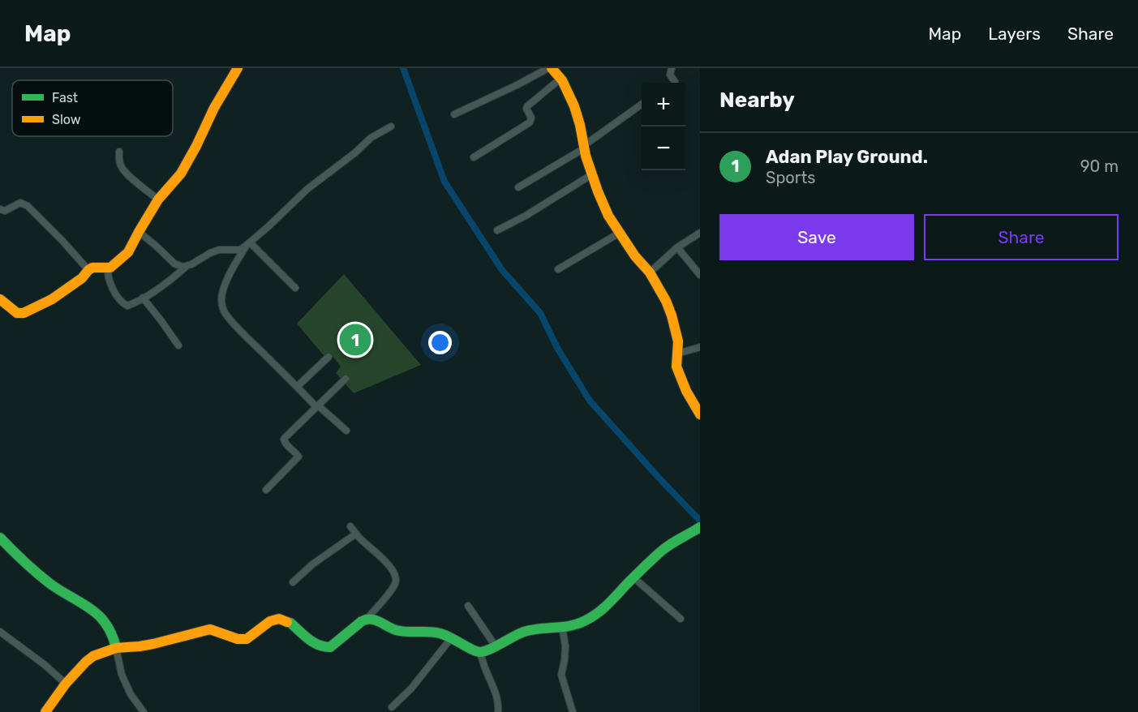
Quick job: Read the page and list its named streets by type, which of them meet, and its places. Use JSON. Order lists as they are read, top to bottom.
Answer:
{
  "legend": ["Fast", "Slow"],
  "page": {
    "header": "Map",
    "nav": ["Map", "Layers", "Share"],
    "heading": "Nearby",
    "map_buttons": ["+", "−"],
    "list": [
      {
        "mark": "1",
        "name": "Adan Play Ground.",
        "note": "Sports",
        "value": "90 m"
      }
    ],
    "buttons": ["Save", "Share"],
    "pins": "1"
  }
}
